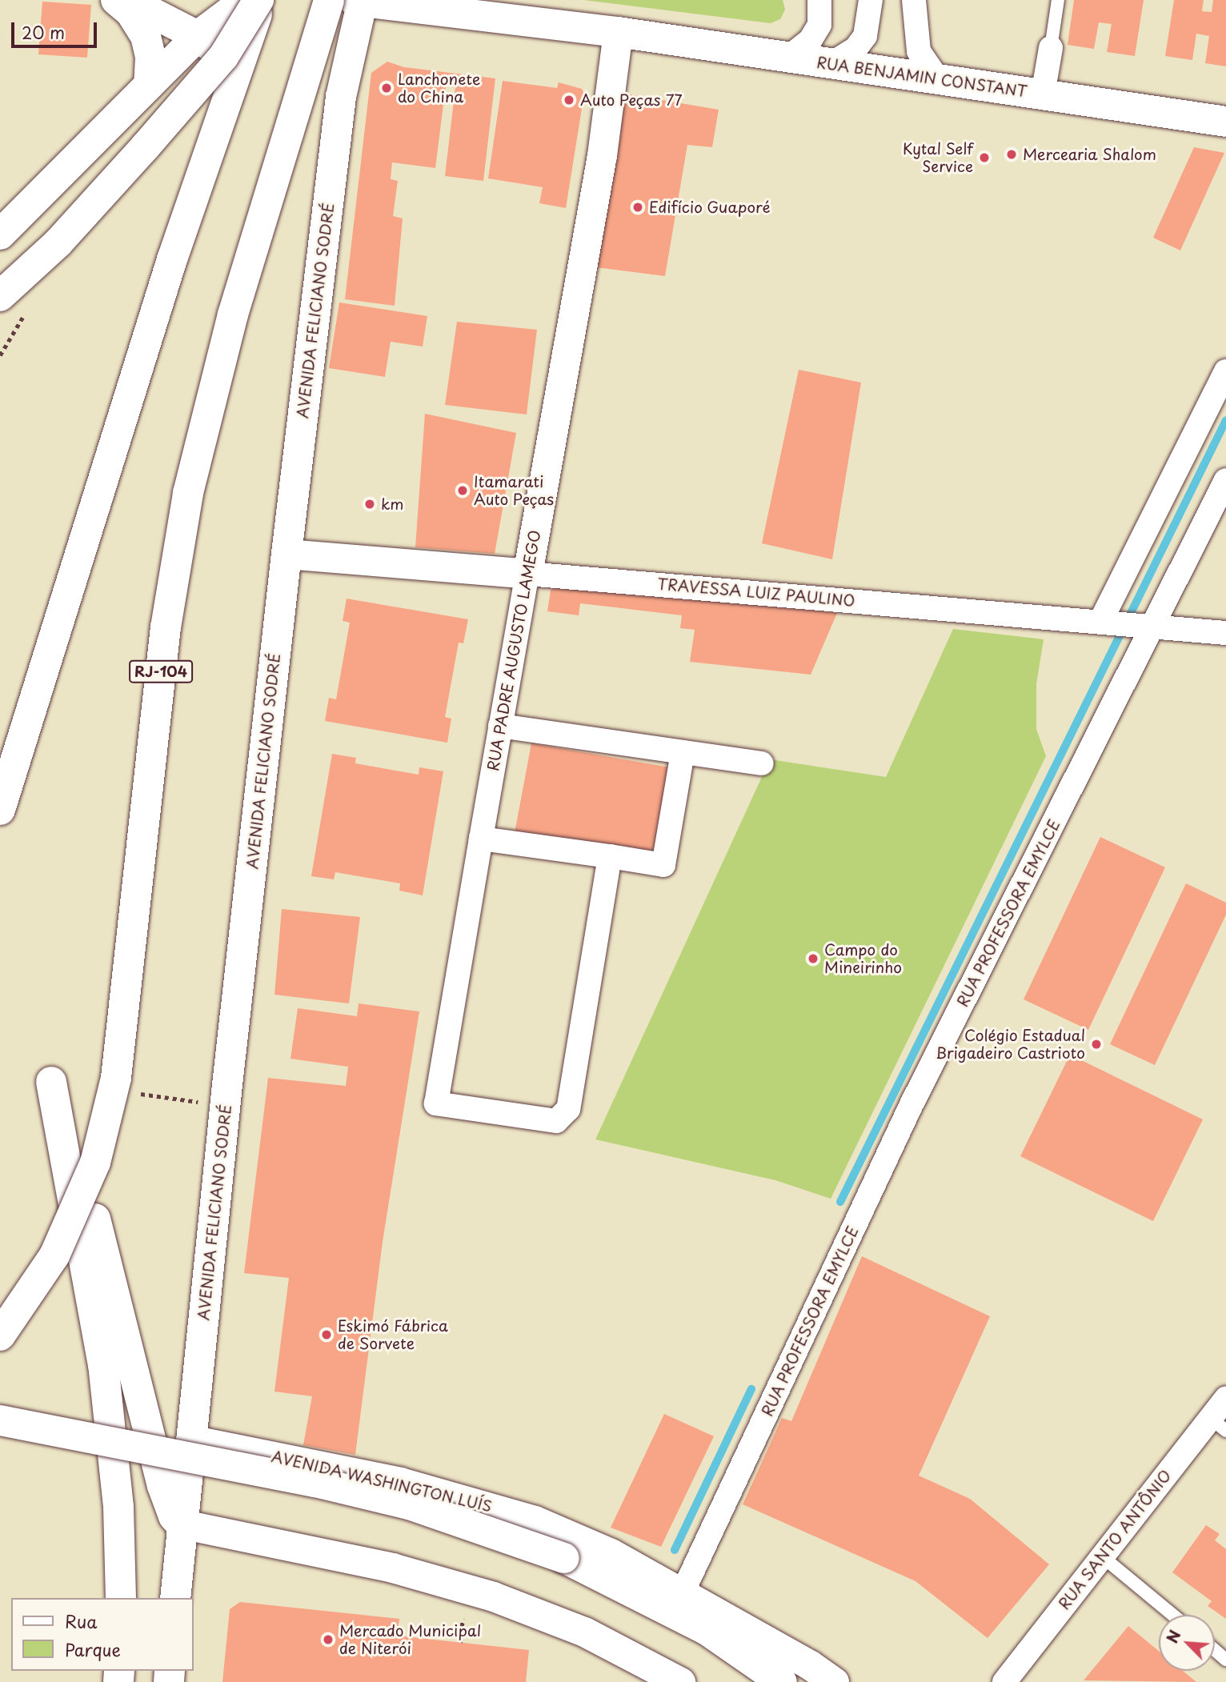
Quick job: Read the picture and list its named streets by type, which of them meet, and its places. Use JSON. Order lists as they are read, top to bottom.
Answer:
{
  "streets": {
    "main road": ["RUA BENJAMIN CONSTANT", "AVENIDA FELICIANO SODRÉ", "RJ-104"],
    "street": [
      "TRAVESSA LUIZ PAULINO",
      "RUA PADRE AUGUSTO LAMEGO",
      "RUA PROFESSORA EMYLCE",
      "AVENIDA WASHINGTON LUÍS",
      "RUA SANTO ANTÔNIO"
    ]
  },
  "crossings": [
    ["RUA BENJAMIN CONSTANT", "AVENIDA FELICIANO SODRÉ"],
    ["RUA BENJAMIN CONSTANT", "RUA PADRE AUGUSTO LAMEGO"],
    ["AVENIDA FELICIANO SODRÉ", "TRAVESSA LUIZ PAULINO"],
    ["AVENIDA FELICIANO SODRÉ", "AVENIDA WASHINGTON LUÍS"],
    ["TRAVESSA LUIZ PAULINO", "RUA PADRE AUGUSTO LAMEGO"],
    ["TRAVESSA LUIZ PAULINO", "RUA PROFESSORA EMYLCE"],
    ["RUA PROFESSORA EMYLCE", "AVENIDA WASHINGTON LUÍS"]
  ],
  "places": [
    "Lanchonete do China",
    "Auto Peças 77",
    "Mercearia Shalom",
    "Kytal Self Service",
    "Edifício Guaporé",
    "Itamarati Auto Peças",
    "km",
    "Campo do Mineirinho",
    "Colégio Estadual Brigadeiro Castrioto",
    "Eskimó Fábrica de Sorvete",
    "Mercado Municipal de Niterói"
  ],
  "legend": ["Rua", "Parque"],
  "scale_bar": "20 m",
  "north": "top left"
}
